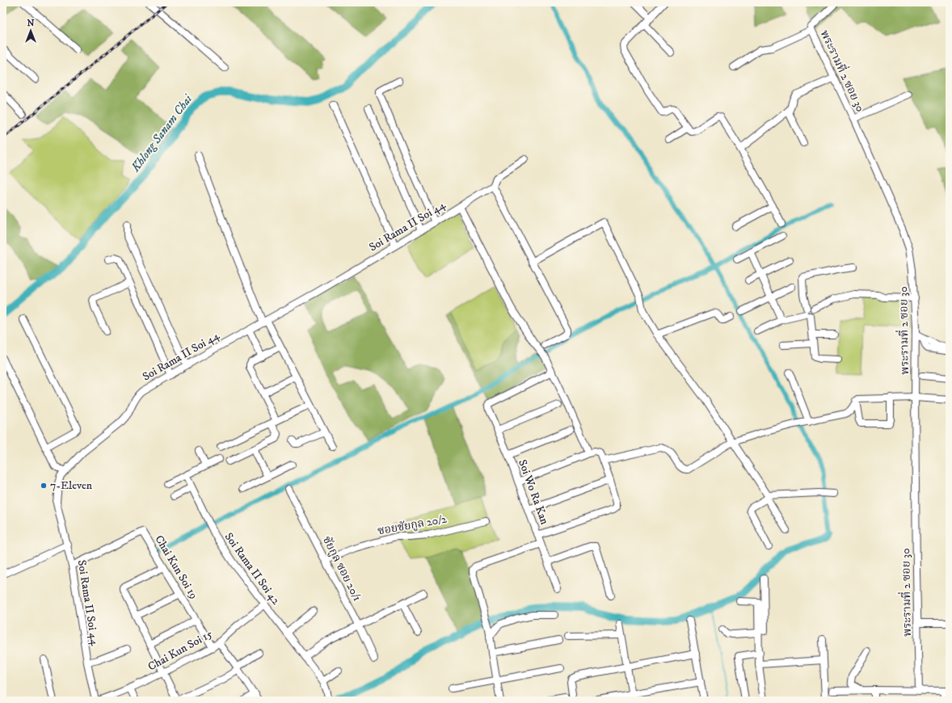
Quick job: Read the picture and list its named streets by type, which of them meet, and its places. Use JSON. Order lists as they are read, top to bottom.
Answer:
{
  "streets": {
    "street": [
      "พระรามที่ 2 ซอย 30",
      "Soi Rama II Soi 44",
      "Soi Wo Ra Kan",
      "ซอยชัยกูล 20/2",
      "Chai Kun Soi 19",
      "Soi Rama II Soi 42",
      "ชัยกูล ซอย 20/1",
      "Chai Kun Soi 15"
    ]
  },
  "crossings": [
    ["Soi Rama II Soi 44", "Chai Kun Soi 19"],
    ["ซอยชัยกูล 20/2", "ชัยกูล ซอย 20/1"],
    ["Chai Kun Soi 19", "Chai Kun Soi 15"],
    ["Soi Rama II Soi 42", "Chai Kun Soi 15"]
  ],
  "water": ["Khlong Sanam Chai"],
  "places": ["7-Eleven"],
  "north": "top"
}
